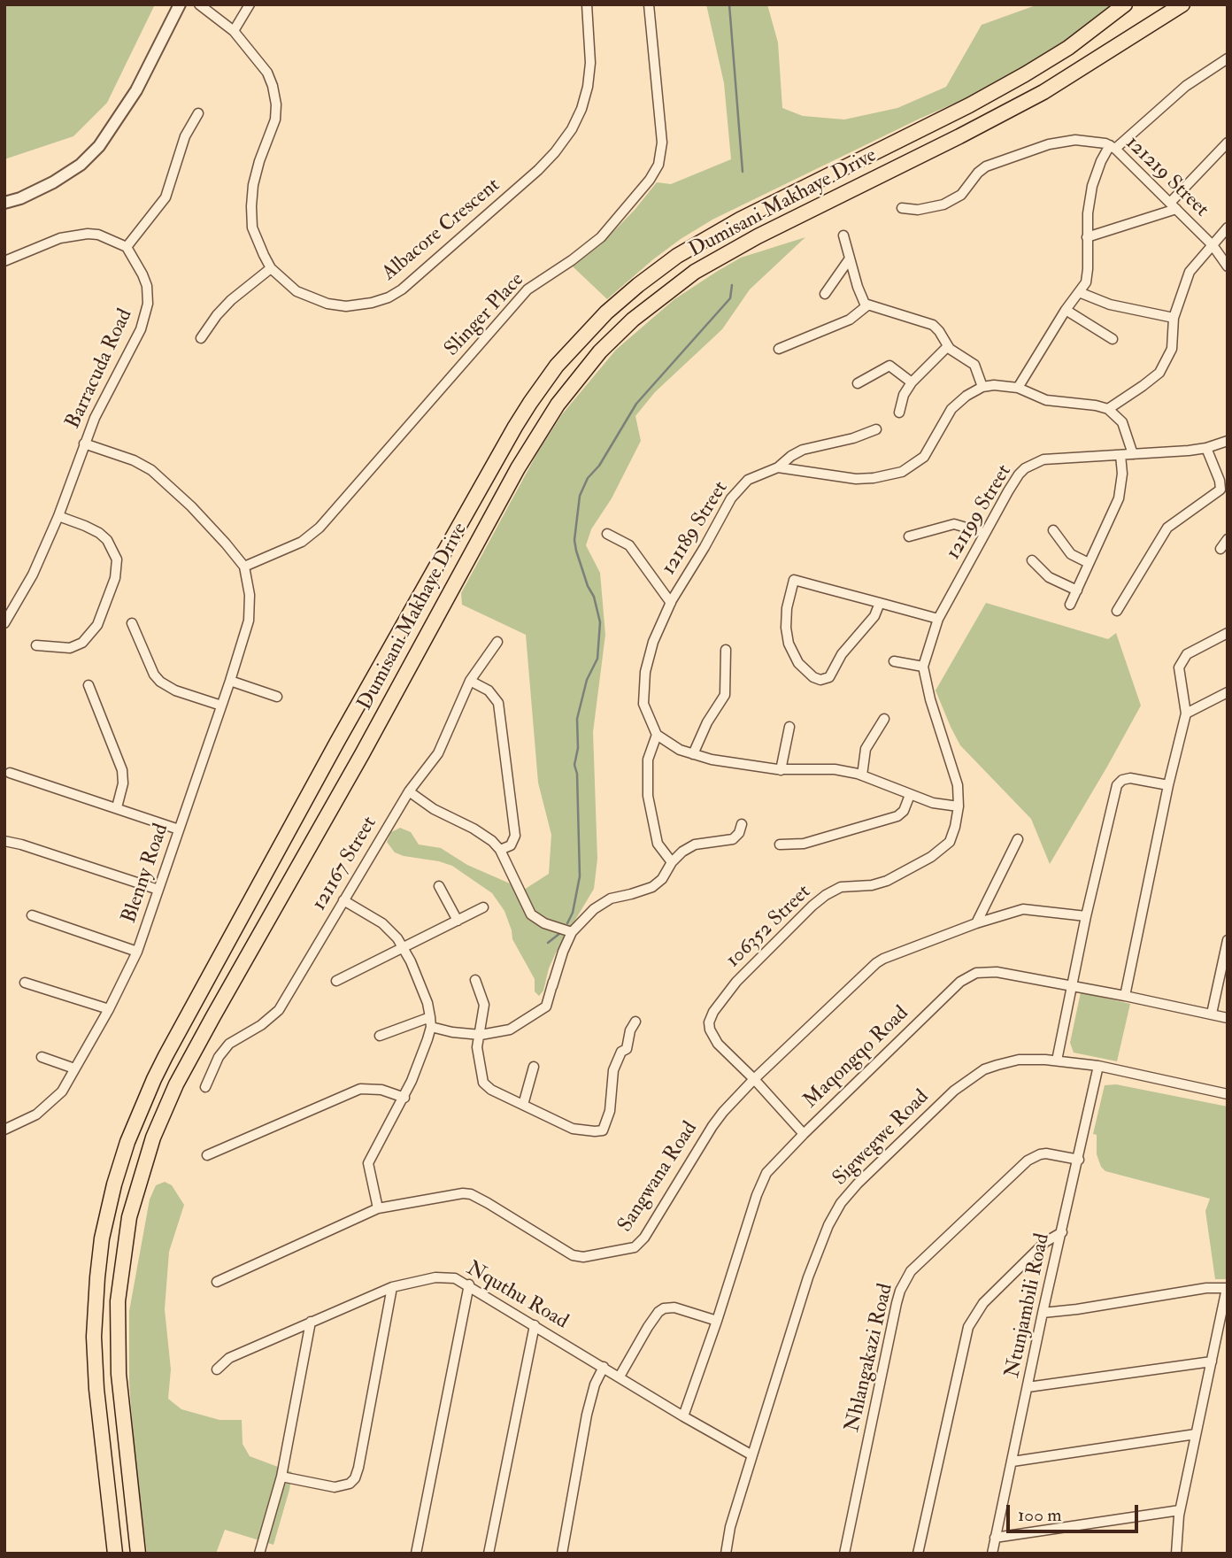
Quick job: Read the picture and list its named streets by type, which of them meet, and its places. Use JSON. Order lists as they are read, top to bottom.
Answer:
{
  "streets": {
    "main road": ["Dumisani Makhaye Drive"],
    "street": [
      "121219 Street",
      "Albacore Crescent",
      "Slinger Place",
      "Barracuda Road",
      "121199 Street",
      "121189 Street",
      "121167 Street",
      "Blenny Road",
      "106352 Street",
      "Maqongqo Road",
      "Sigwegwe Road",
      "Sangwana Road",
      "Nquthu Road",
      "Ntunjambili Road",
      "Nhlangakazi Road"
    ]
  },
  "crossings": [
    ["Slinger Place", "Blenny Road"],
    ["Barracuda Road", "Blenny Road"],
    ["121199 Street", "106352 Street"],
    ["106352 Street", "Maqongqo Road"],
    ["106352 Street", "Sangwana Road"],
    ["Maqongqo Road", "Nquthu Road"],
    ["Sigwegwe Road", "Nquthu Road"],
    ["Sigwegwe Road", "Ntunjambili Road"],
    ["Ntunjambili Road", "Nhlangakazi Road"]
  ],
  "scale_bar": "100 m"
}
